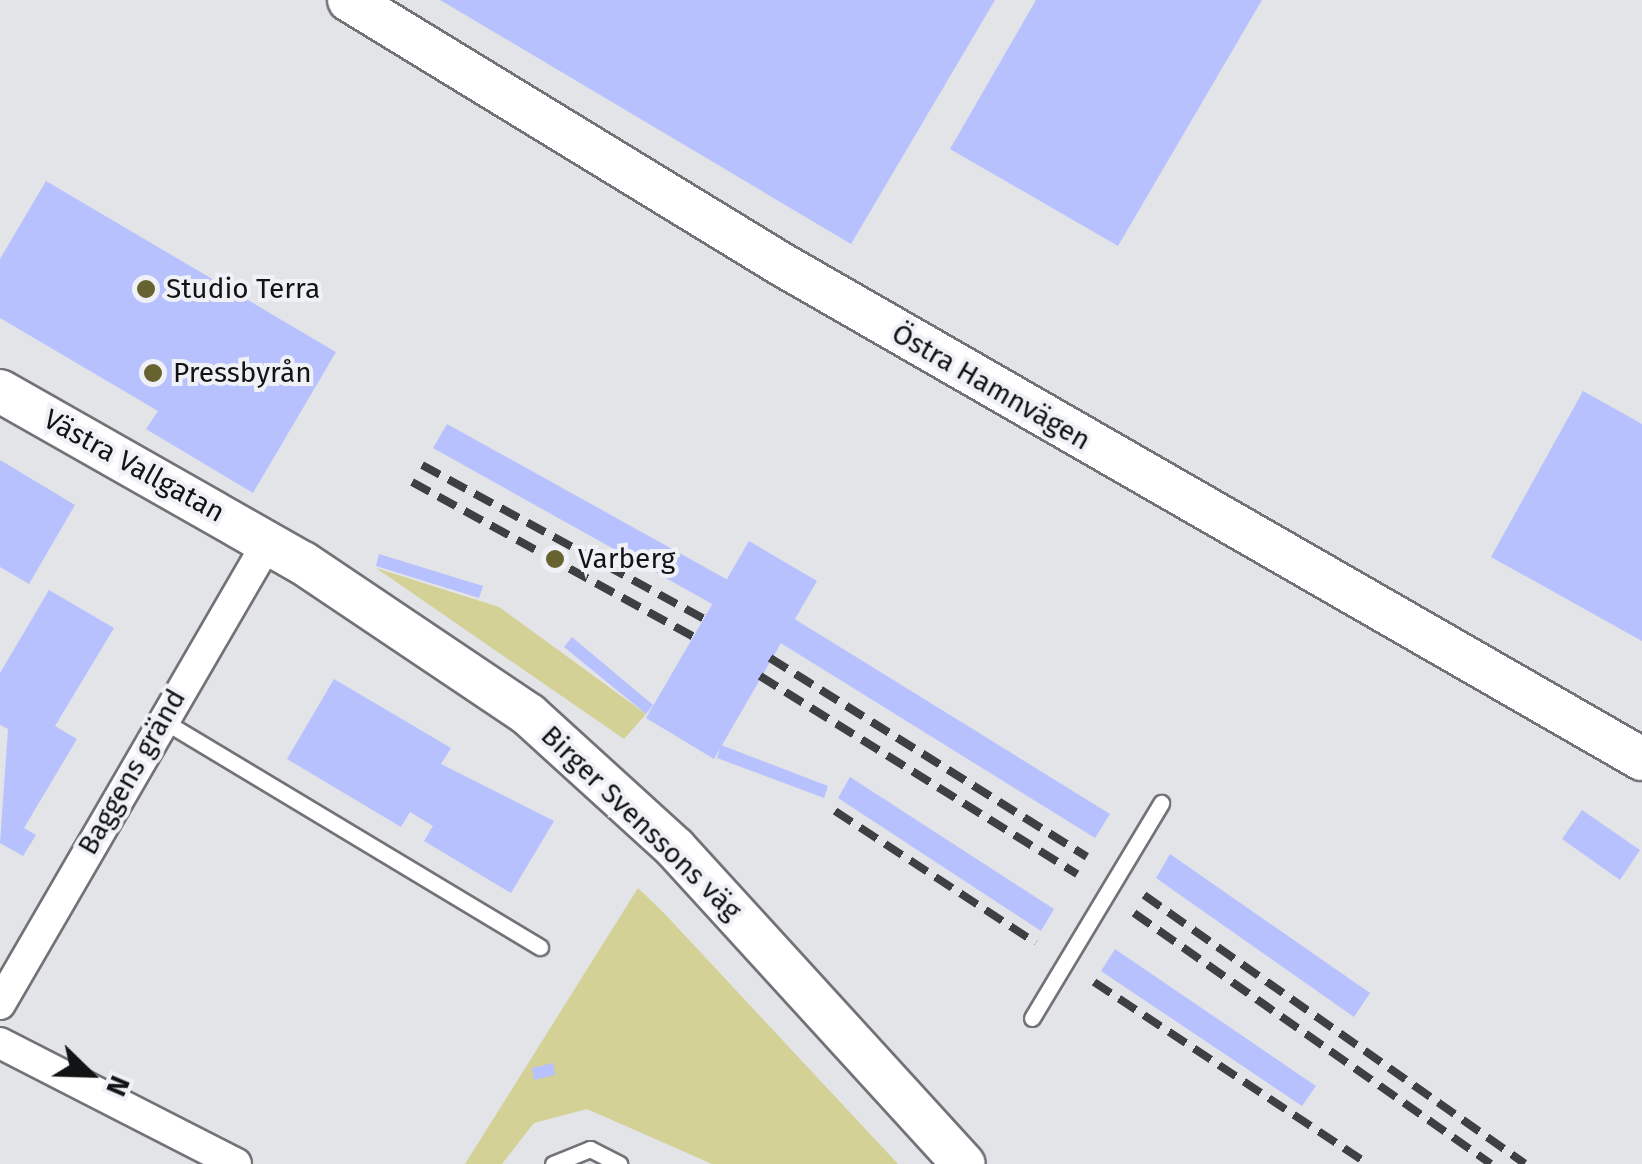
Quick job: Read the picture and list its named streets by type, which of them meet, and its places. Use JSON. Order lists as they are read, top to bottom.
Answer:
{
  "streets": {
    "street": [
      "Östra Hamnvägen",
      "Västra Vallgatan",
      "Baggens gränd",
      "Birger Svenssons väg"
    ]
  },
  "crossings": [
    ["Västra Vallgatan", "Baggens gränd"],
    ["Västra Vallgatan", "Birger Svenssons väg"],
    ["Baggens gränd", "Birger Svenssons väg"]
  ],
  "places": ["Studio Terra", "Pressbyrån", "Varberg"],
  "north": "bottom right"
}
